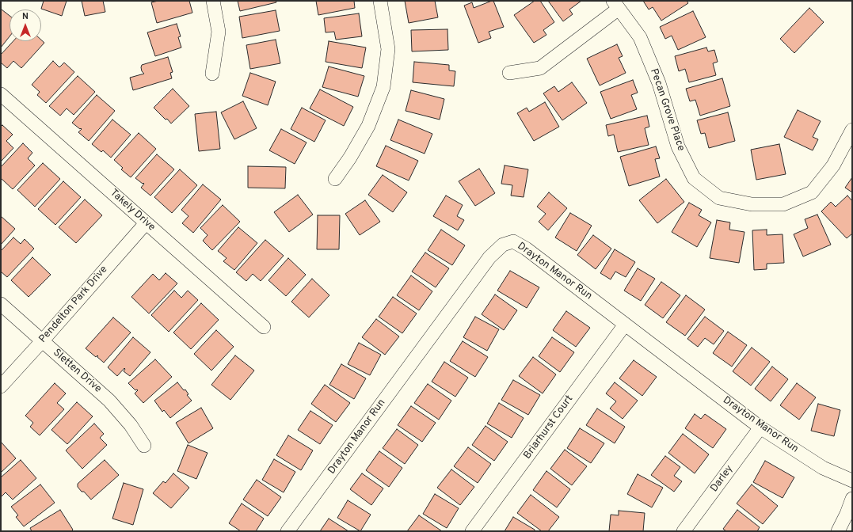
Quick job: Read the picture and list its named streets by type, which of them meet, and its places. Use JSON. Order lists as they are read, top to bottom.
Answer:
{
  "streets": {
    "street": [
      "Pecan Grove Place",
      "Takely Drive",
      "Drayton Manor Run",
      "Pendelton Park Drive",
      "Sletten Drive",
      "Briarhurst Court",
      "Darley"
    ]
  },
  "crossings": [
    ["Takely Drive", "Pendelton Park Drive"],
    ["Drayton Manor Run", "Briarhurst Court"],
    ["Drayton Manor Run", "Darley"],
    ["Pendelton Park Drive", "Sletten Drive"]
  ],
  "north": "top"
}
